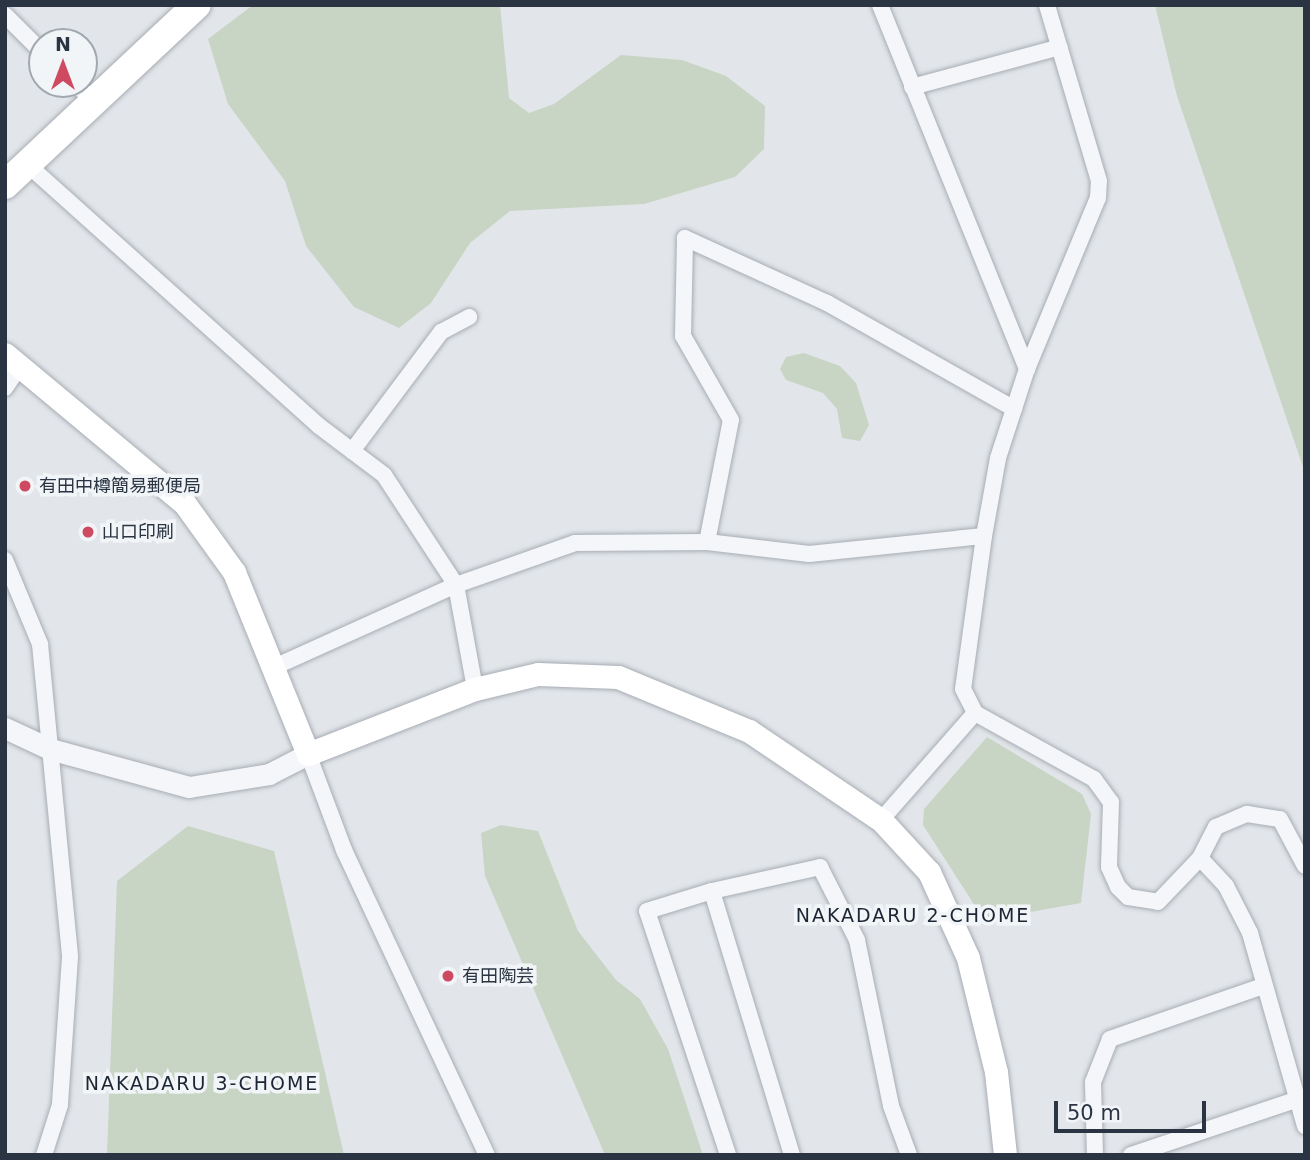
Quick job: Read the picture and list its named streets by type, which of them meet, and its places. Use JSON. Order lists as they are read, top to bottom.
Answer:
{
  "districts": ["NAKADARU 2-CHOME", "NAKADARU 3-CHOME"],
  "places": ["有田中樽簡易郵便局", "山口印刷", "有田陶芸"],
  "scale_bar": "50 m",
  "north": "top"
}
